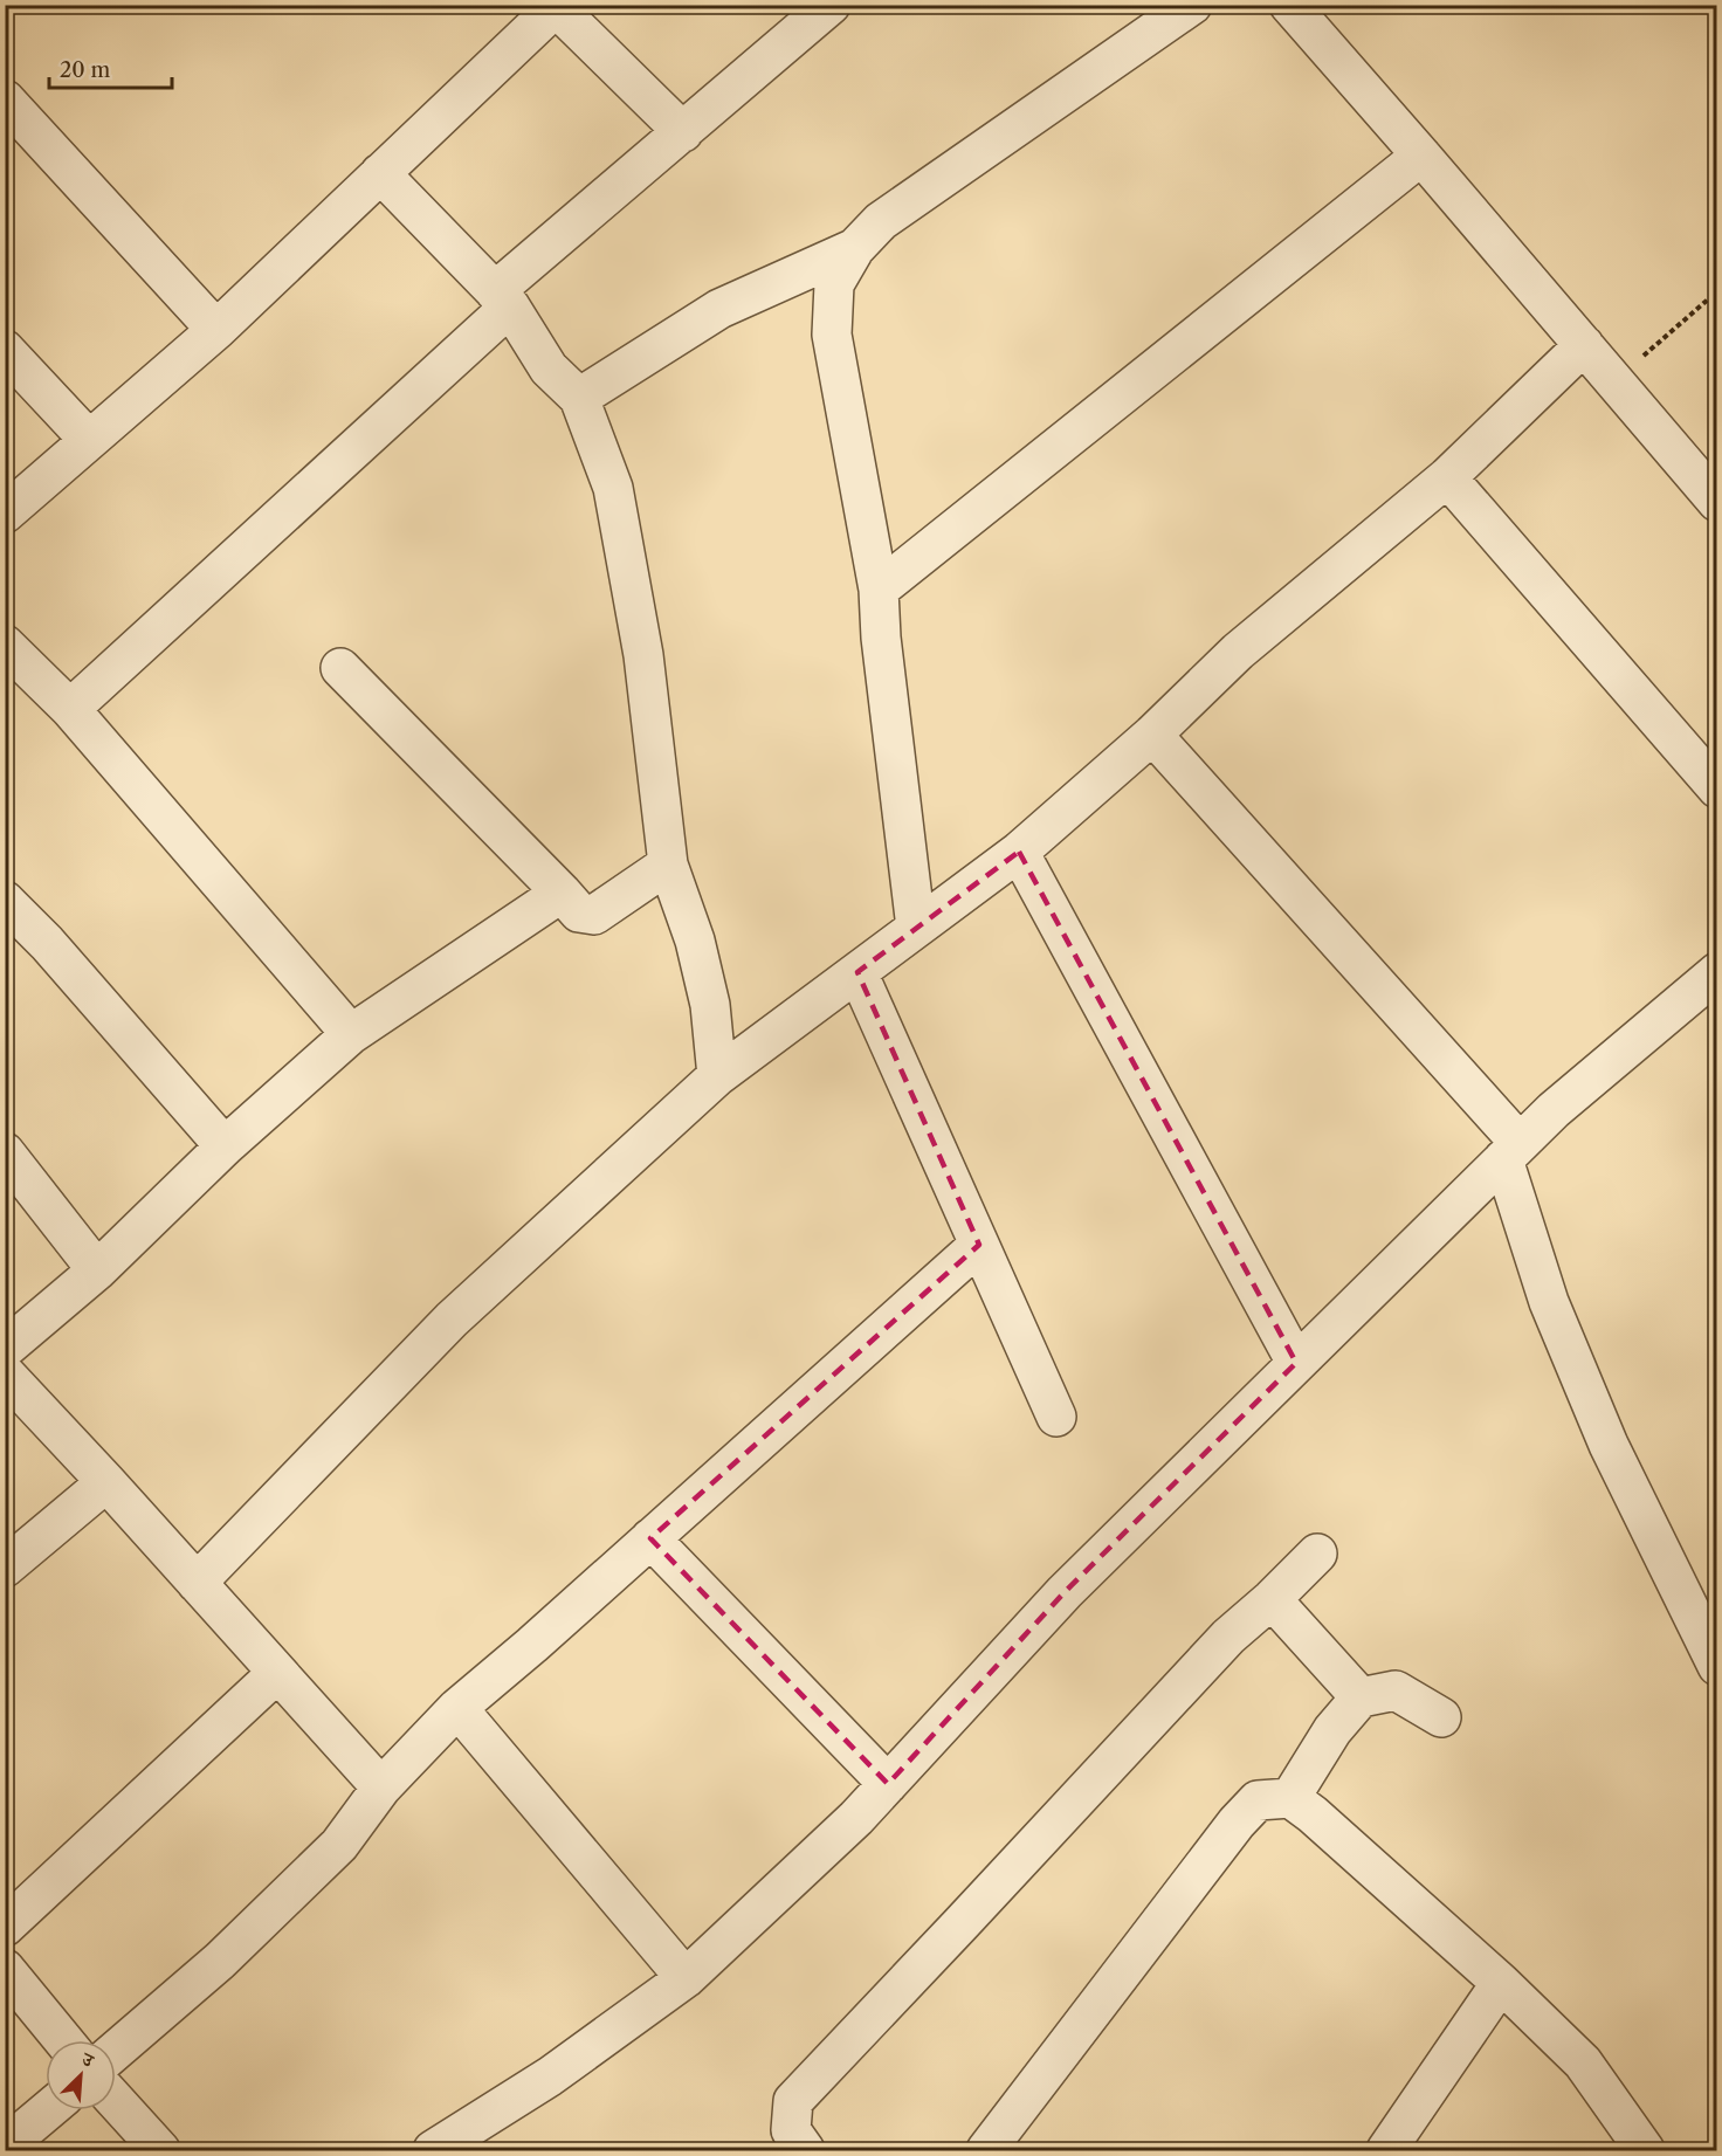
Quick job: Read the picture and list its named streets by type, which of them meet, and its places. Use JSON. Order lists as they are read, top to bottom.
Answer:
{
  "scale_bar": "20 m",
  "north": "top right"
}
